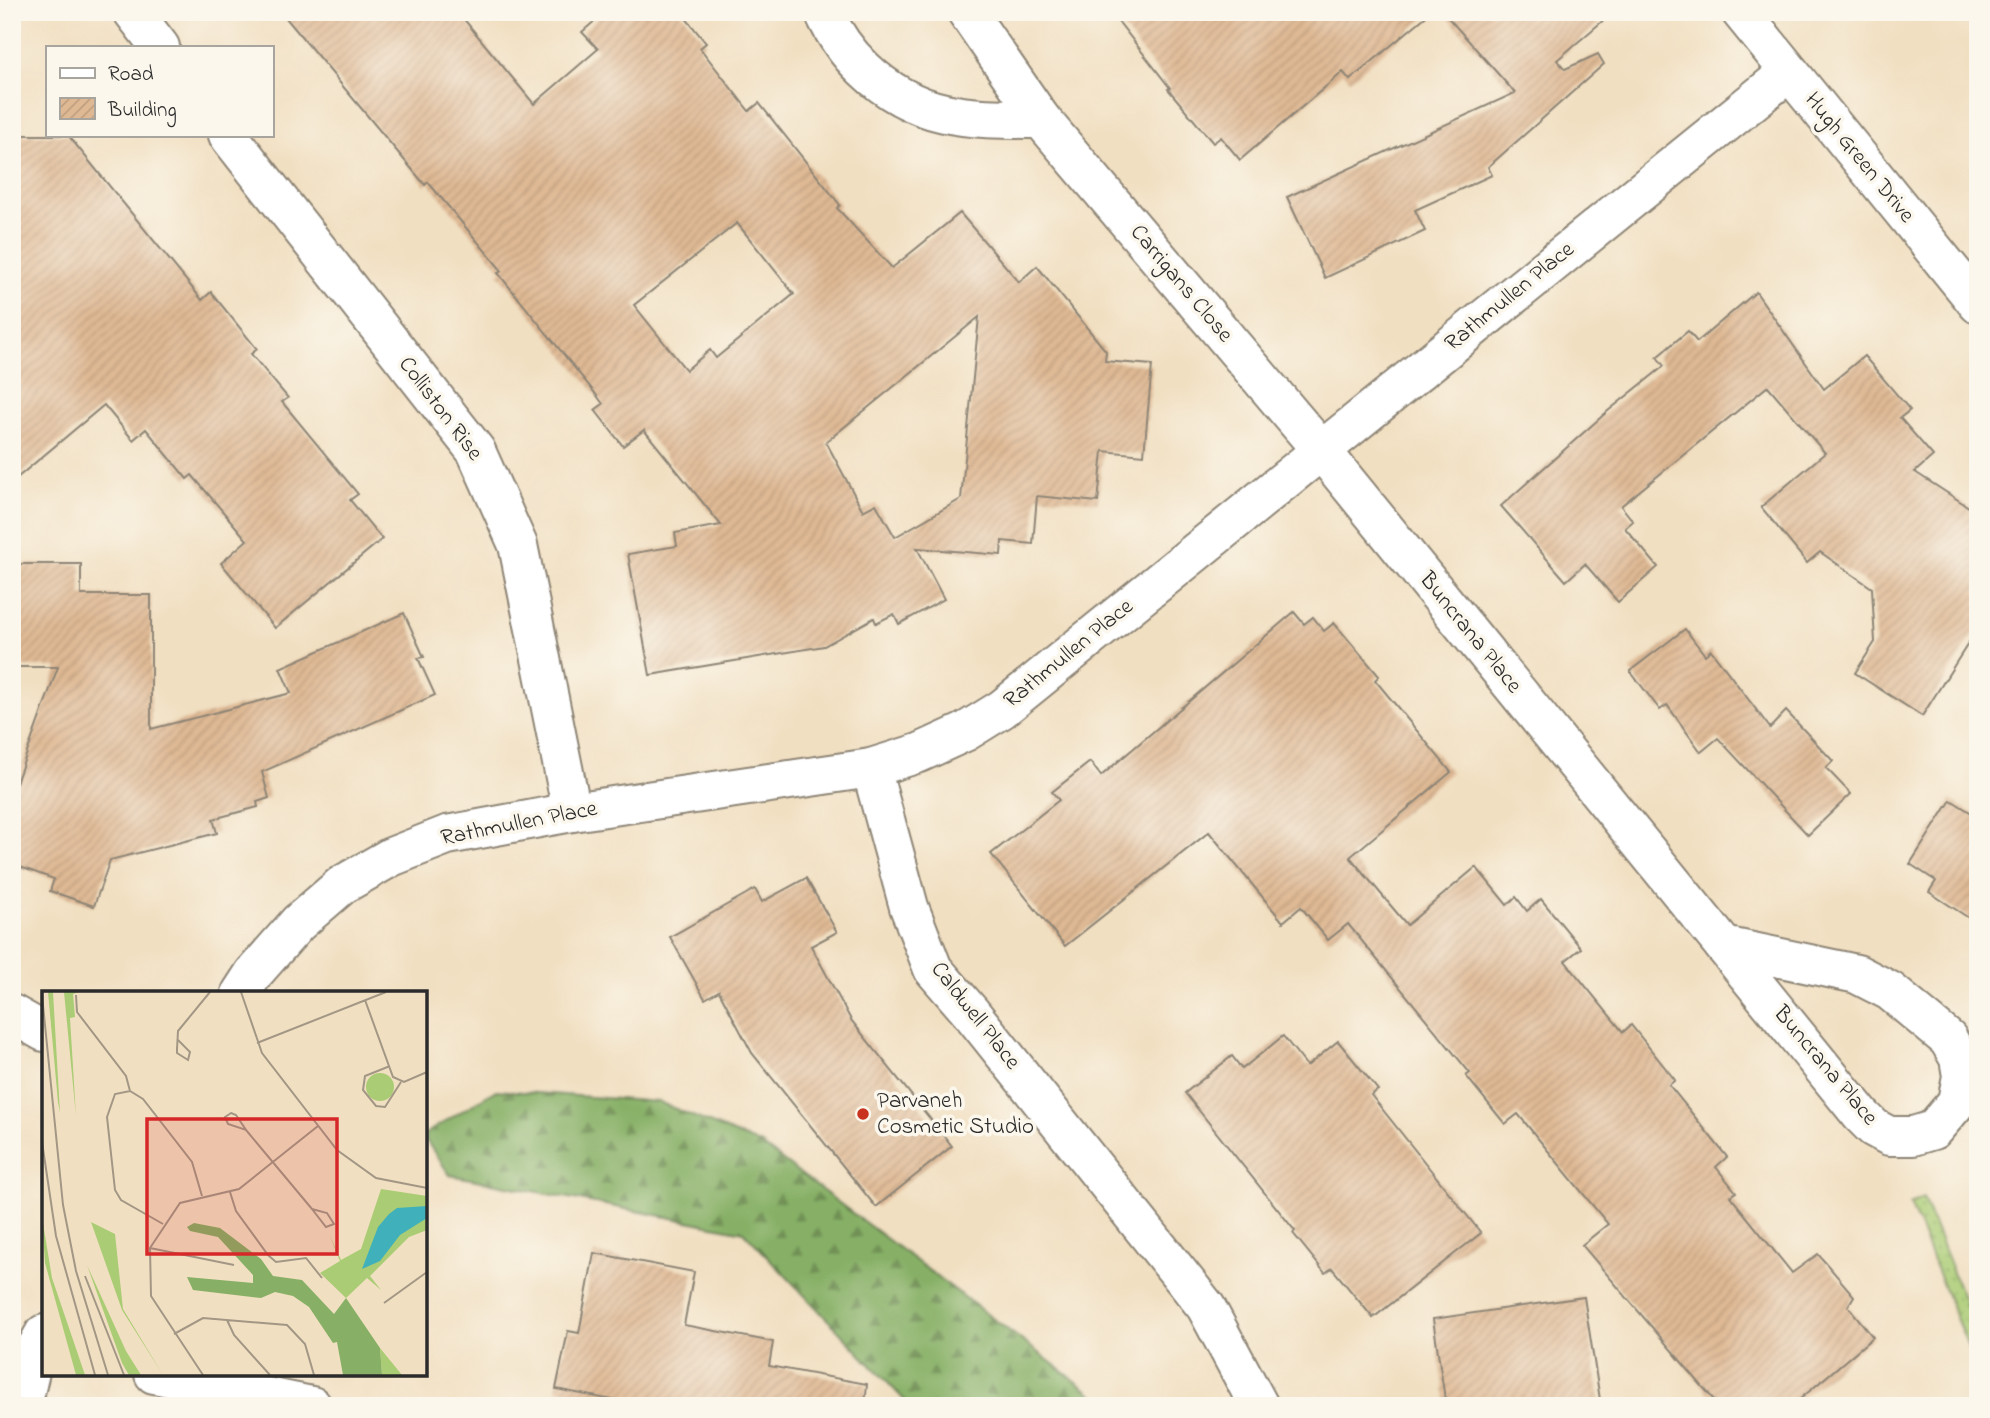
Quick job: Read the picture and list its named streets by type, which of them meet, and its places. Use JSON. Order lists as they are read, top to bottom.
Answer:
{
  "streets": {
    "street": [
      "Hugh Green Drive",
      "Carrigans Close",
      "Rathmullen Place",
      "Colliston Rise",
      "Buncrana Place",
      "Caldwell Place"
    ]
  },
  "crossings": [
    ["Hugh Green Drive", "Rathmullen Place"],
    ["Carrigans Close", "Rathmullen Place"],
    ["Carrigans Close", "Buncrana Place"],
    ["Rathmullen Place", "Colliston Rise"],
    ["Rathmullen Place", "Buncrana Place"],
    ["Rathmullen Place", "Caldwell Place"]
  ],
  "places": ["Parvaneh Cosmetic Studio"],
  "legend": ["Road", "Building"]
}
